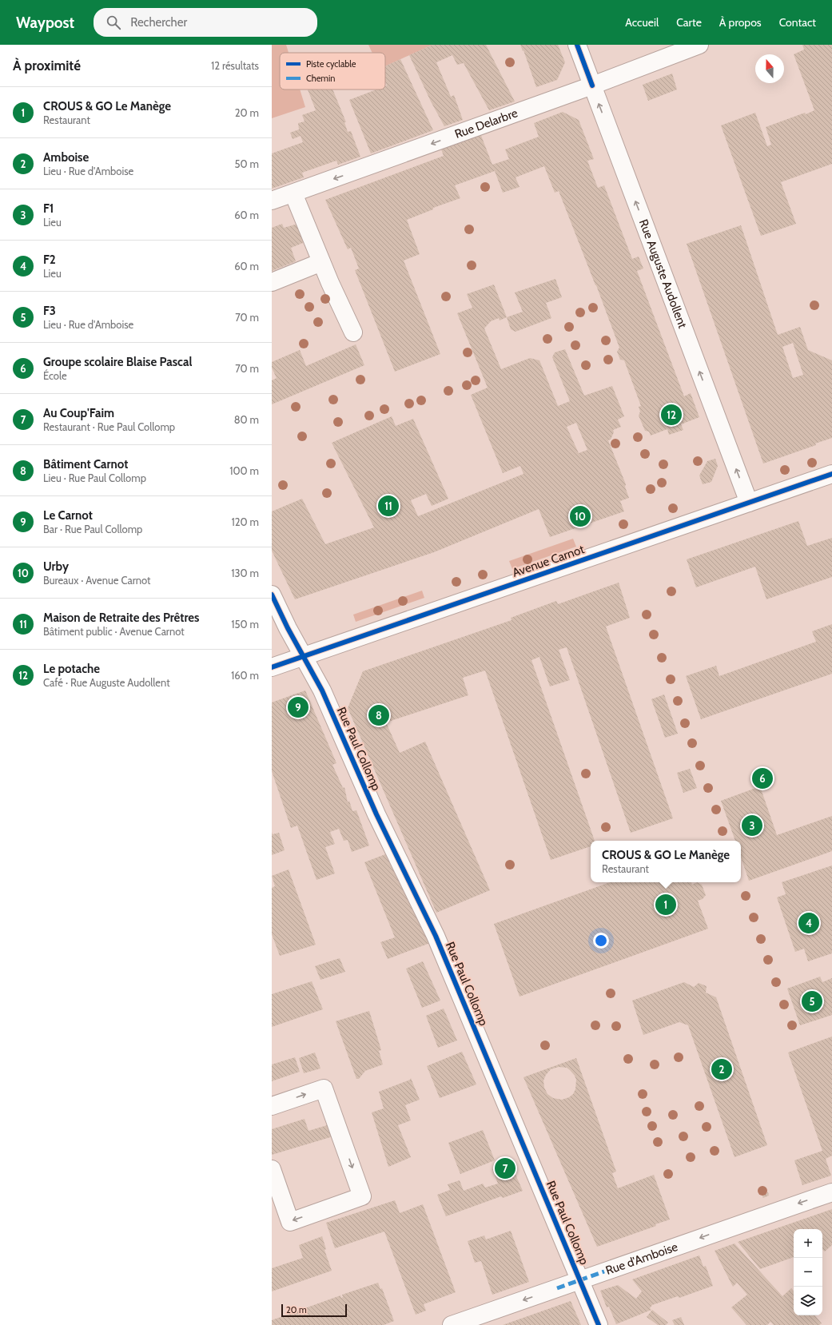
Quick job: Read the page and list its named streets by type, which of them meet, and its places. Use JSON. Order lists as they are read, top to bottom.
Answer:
{
  "streets": {
    "street": [
      "Rue Delarbre",
      "Rue Auguste Audollent",
      "Avenue Carnot",
      "Rue Paul Collomp",
      "Rue d'Amboise"
    ]
  },
  "crossings": [
    ["Rue Delarbre", "Rue Auguste Audollent"],
    ["Rue Auguste Audollent", "Avenue Carnot"],
    ["Avenue Carnot", "Rue Paul Collomp"],
    ["Rue Paul Collomp", "Rue d'Amboise"]
  ],
  "one_way": ["Rue Delarbre", "Rue Auguste Audollent", "Rue d'Amboise"],
  "legend": ["Piste cyclable", "Chemin"],
  "scale_bar": "20 m",
  "north": "top",
  "page": {
    "header": "Waypost",
    "search": "Rechercher",
    "nav": [
      "Accueil",
      "Carte",
      "À propos",
      "Contact"
    ],
    "heading": ["À proximité", "12 résultats"],
    "list": [
      {
        "mark": "1",
        "name": "CROUS & GO Le Manège",
        "note": "Restaurant",
        "value": "20 m"
      },
      {
        "mark": "2",
        "name": "Amboise",
        "note": "Lieu · Rue d'Amboise",
        "value": "50 m"
      },
      {
        "mark": "3",
        "name": "F1",
        "note": "Lieu",
        "value": "60 m"
      },
      {
        "mark": "4",
        "name": "F2",
        "note": "Lieu",
        "value": "60 m"
      },
      {
        "mark": "5",
        "name": "F3",
        "note": "Lieu · Rue d'Amboise",
        "value": "70 m"
      },
      {
        "mark": "6",
        "name": "Groupe scolaire Blaise Pascal",
        "note": "École",
        "value": "70 m"
      },
      {
        "mark": "7",
        "name": "Au Coup'Faim",
        "note": "Restaurant · Rue Paul Collomp",
        "value": "80 m"
      },
      {
        "mark": "8",
        "name": "Bâtiment Carnot",
        "note": "Lieu · Rue Paul Collomp",
        "value": "100 m"
      },
      {
        "mark": "9",
        "name": "Le Carnot",
        "note": "Bar · Rue Paul Collomp",
        "value": "120 m"
      },
      {
        "mark": "10",
        "name": "Urby",
        "note": "Bureaux · Avenue Carnot",
        "value": "130 m"
      },
      {
        "mark": "11",
        "name": "Maison de Retraite des Prêtres",
        "note": "Bâtiment public · Avenue Carnot",
        "value": "150 m"
      },
      {
        "mark": "12",
        "name": "Le potache",
        "note": "Café · Rue Auguste Audollent",
        "value": "160 m"
      }
    ],
    "pins": [
      "12",
      "11",
      "10",
      "9",
      "8",
      "6",
      "3",
      "1",
      "4",
      "5",
      "2",
      "7"
    ],
    "popup": ["CROUS & GO Le Manège", "Restaurant"],
    "map_buttons": ["+", "−"],
    "scale": "20 m"
  }
}
